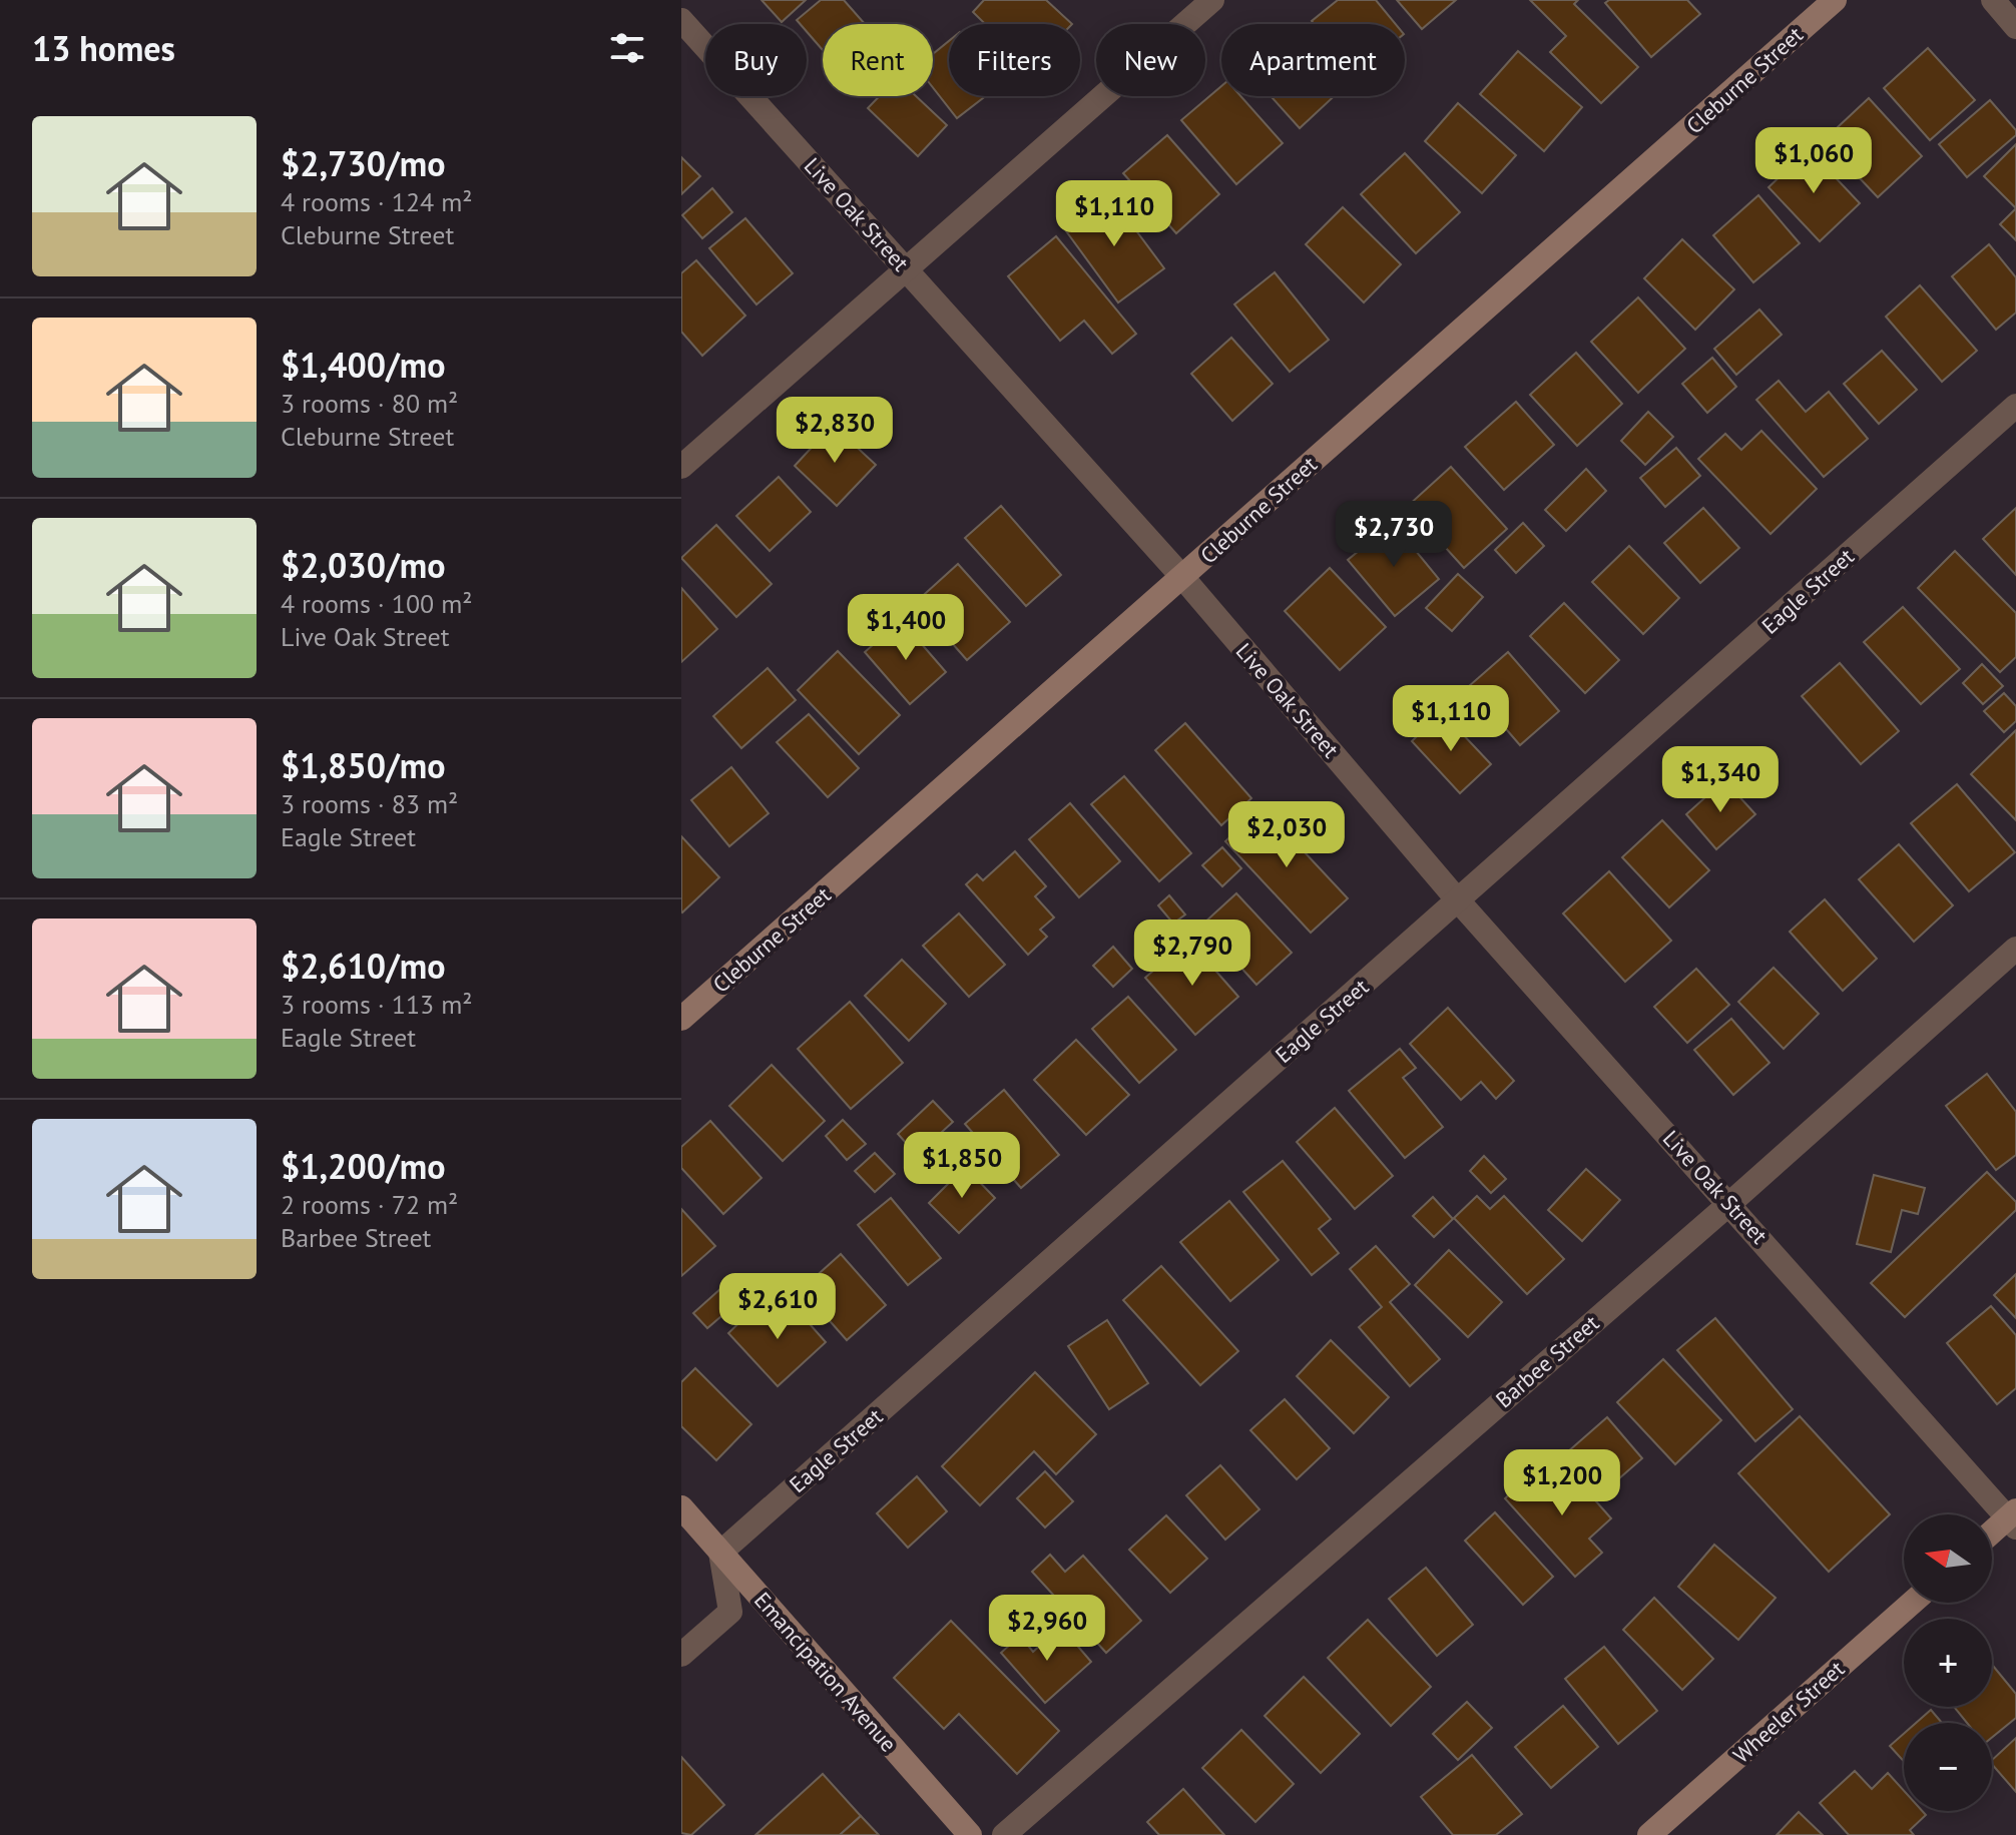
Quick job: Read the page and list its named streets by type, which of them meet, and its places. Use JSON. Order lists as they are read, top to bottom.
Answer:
{
  "streets": {
    "main road": ["Cleburne Street", "Emancipation Avenue", "Wheeler Street"],
    "street": ["Live Oak Street", "Eagle Street", "Barbee Street"]
  },
  "crossings": [
    ["Cleburne Street", "Live Oak Street"],
    ["Live Oak Street", "Eagle Street"],
    ["Live Oak Street", "Barbee Street"],
    ["Eagle Street", "Emancipation Avenue"]
  ],
  "north": "left",
  "page": {
    "heading": "13 homes",
    "chip": [
      "Buy",
      "Rent",
      "Filters",
      "New",
      "Apartment"
    ],
    "list": [
      {
        "name": "$2,730/mo",
        "note": "4 rooms · 124 m² · Cleburne Street"
      },
      {
        "name": "$1,400/mo",
        "note": "3 rooms · 80 m² · Cleburne Street"
      },
      {
        "name": "$2,030/mo",
        "note": "4 rooms · 100 m² · Live Oak Street"
      },
      {
        "name": "$1,850/mo",
        "note": "3 rooms · 83 m² · Eagle Street"
      },
      {
        "name": "$2,610/mo",
        "note": "3 rooms · 113 m² · Eagle Street"
      },
      {
        "name": "$1,200/mo",
        "note": "2 rooms · 72 m² · Barbee Street"
      }
    ],
    "price": [
      "$1,060",
      "$1,110",
      "$2,830",
      "$2,730",
      "$1,400",
      "$1,110",
      "$1,340",
      "$2,030",
      "$2,790",
      "$1,850",
      "$2,610",
      "$1,200",
      "$2,960"
    ],
    "map_buttons": ["+", "−"]
  }
}
